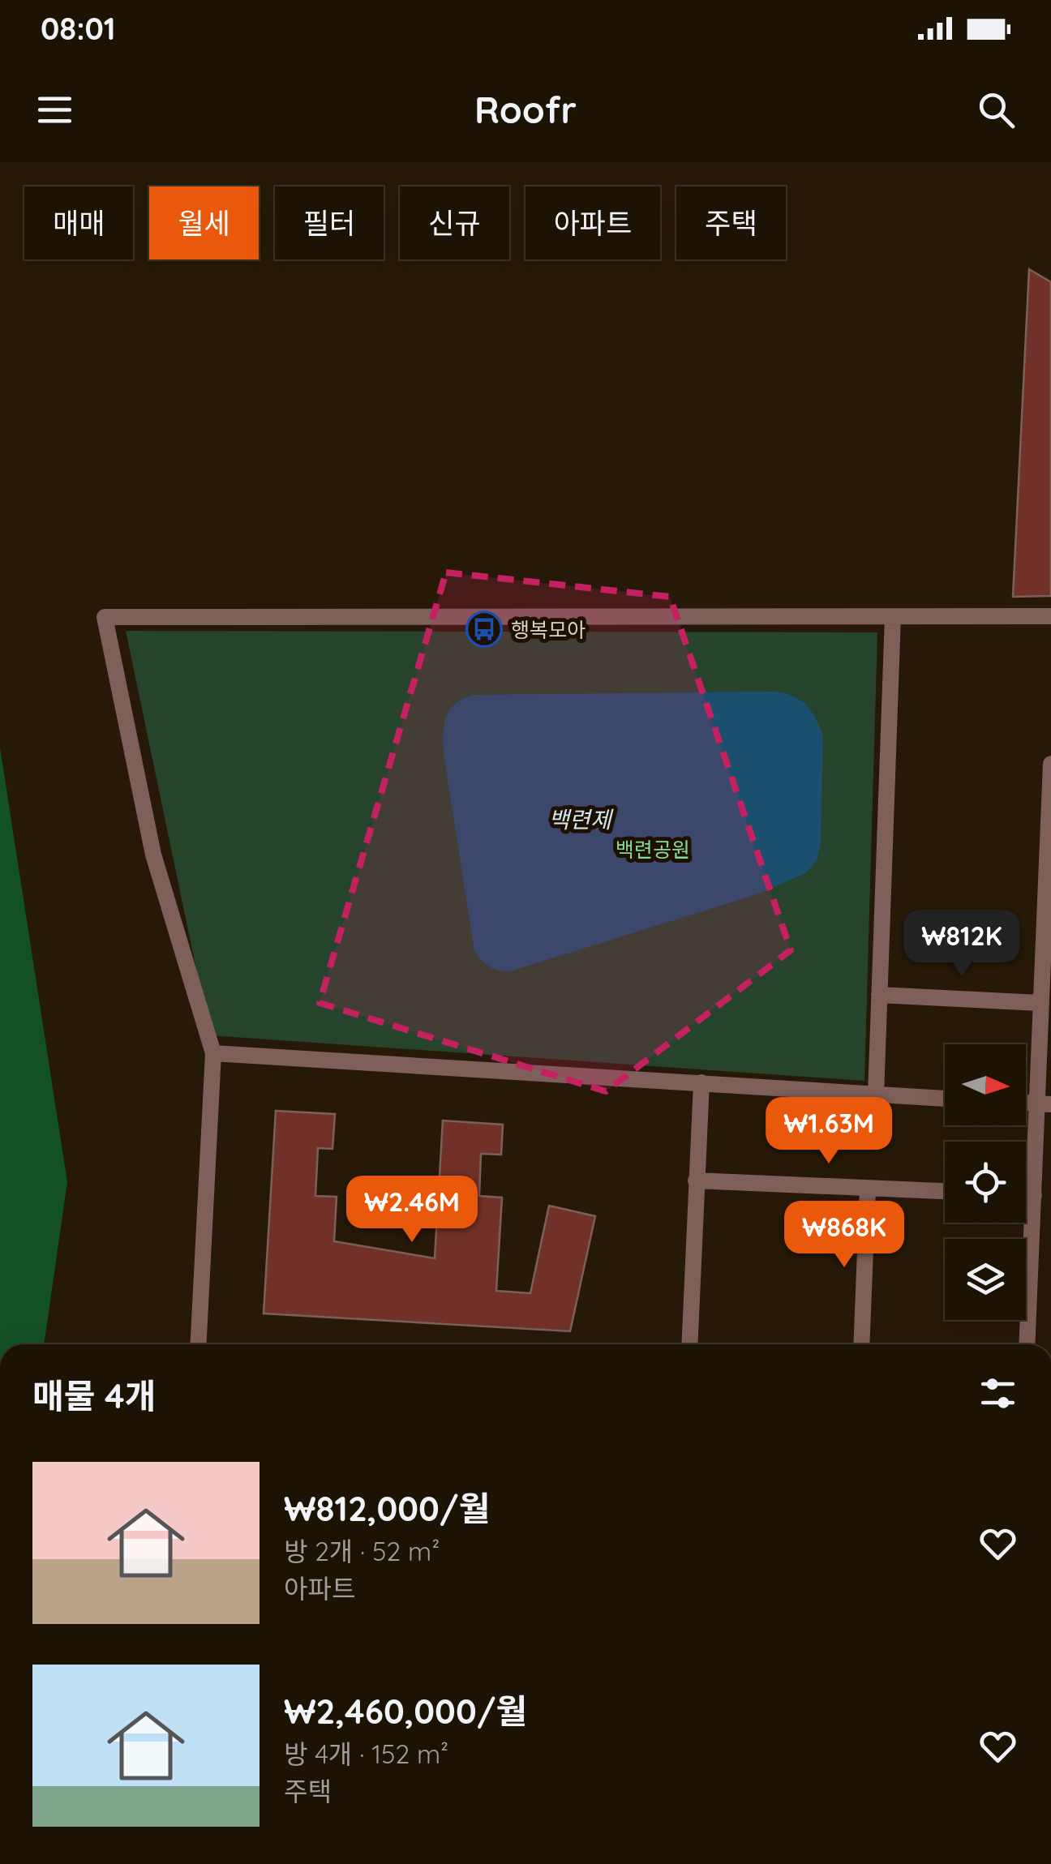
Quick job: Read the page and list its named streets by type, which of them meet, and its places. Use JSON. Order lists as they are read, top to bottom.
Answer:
{
  "water": ["백련제"],
  "parks": ["백련공원"],
  "places": {
    "bus stop": ["행복모아"]
  },
  "north": "right",
  "page": {
    "status": "08:01",
    "header": "Roofr",
    "chip": [
      "매매",
      "월세",
      "필터",
      "신규",
      "아파트",
      "주택"
    ],
    "price": [
      "₩812K",
      "₩1.63M",
      "₩2.46M",
      "₩868K"
    ],
    "heading": "매물 4개",
    "list": [
      {
        "name": "₩812,000/월",
        "note": "방 2개 · 52 m² · 아파트"
      },
      {
        "name": "₩2,460,000/월",
        "note": "방 4개 · 152 m² · 주택"
      }
    ]
  }
}
